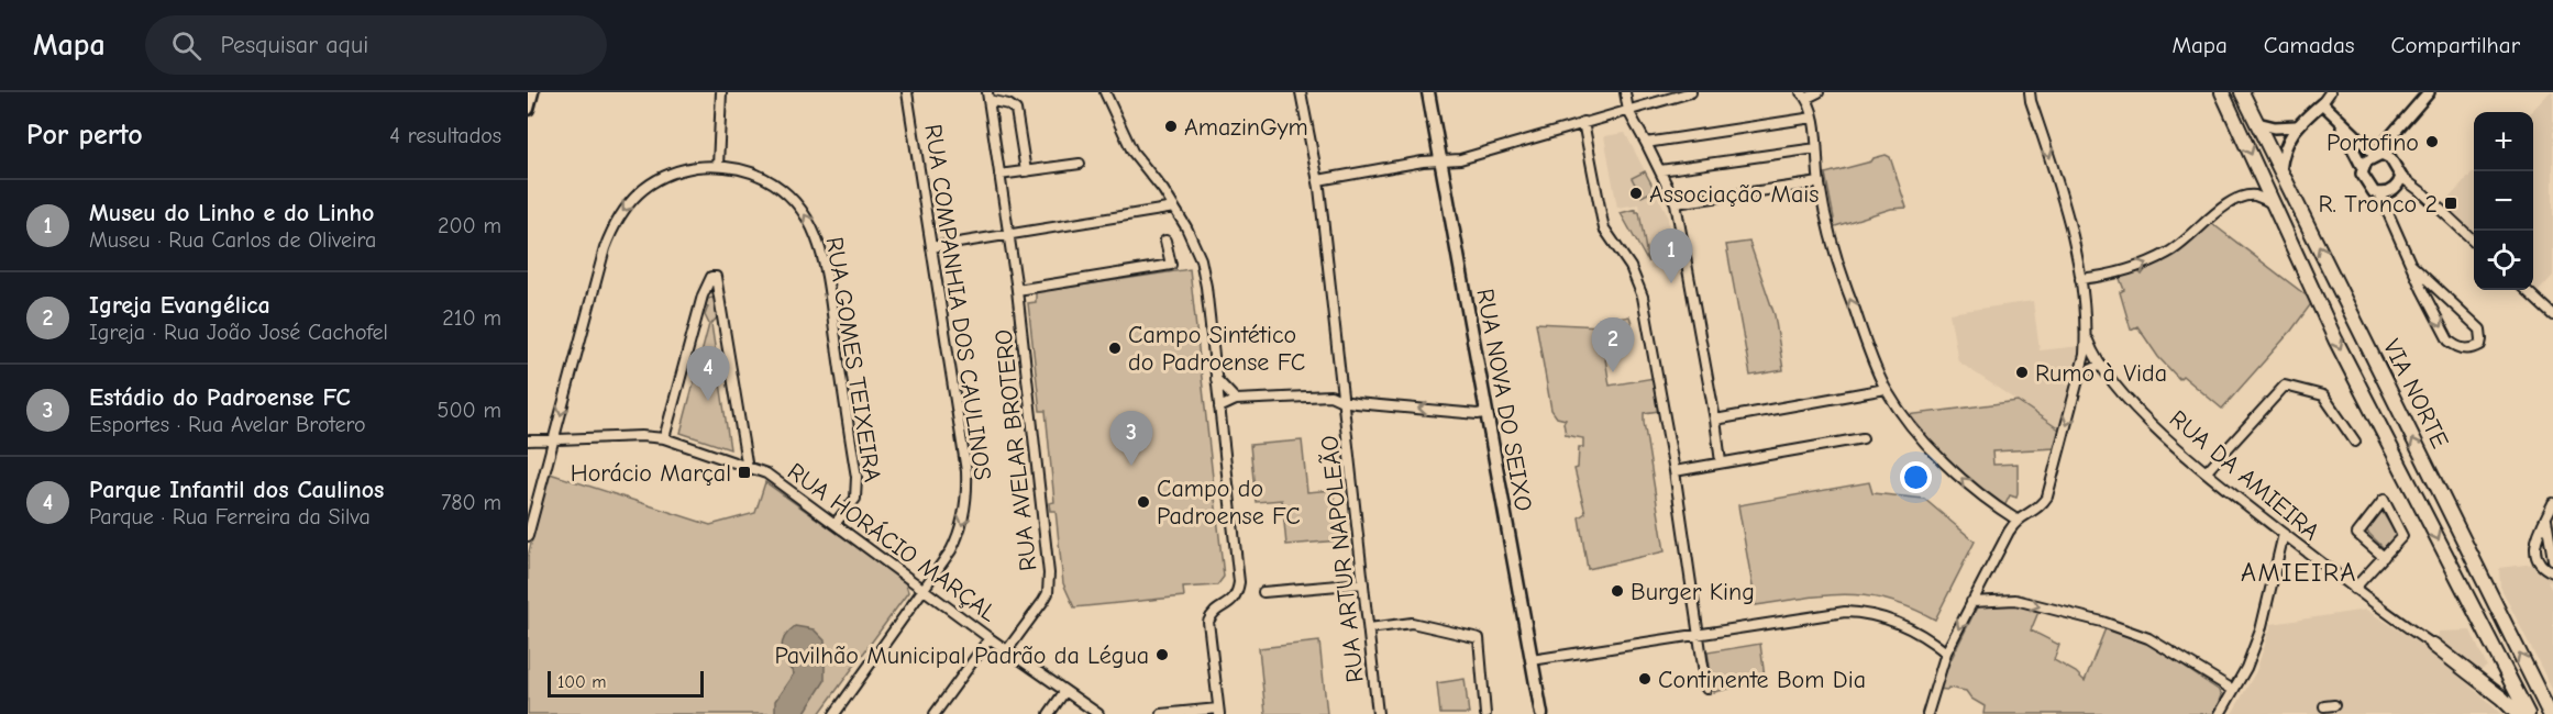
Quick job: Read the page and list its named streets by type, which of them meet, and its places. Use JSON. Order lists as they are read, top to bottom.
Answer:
{
  "streets": {
    "highway": ["VIA NORTE"],
    "main road": ["RUA NOVA DO SEIXO"],
    "street": [
      "RUA COMPANHIA DOS CAULINOS",
      "RUA GOMES TEIXEIRA",
      "RUA AVELAR BROTERO",
      "RUA DA AMIEIRA",
      "RUA HORÁCIO MARÇAL",
      "RUA ARTUR NAPOLEÃO"
    ]
  },
  "crossings": [
    ["RUA COMPANHIA DOS CAULINOS", "RUA HORÁCIO MARÇAL"],
    ["RUA GOMES TEIXEIRA", "RUA HORÁCIO MARÇAL"],
    ["RUA AVELAR BROTERO", "RUA HORÁCIO MARÇAL"]
  ],
  "one_way": ["RUA COMPANHIA DOS CAULINOS"],
  "districts": ["AMIEIRA"],
  "places": {
    "other": [
      "AmazinGym",
      "Portofino",
      "Associação Mais",
      "Campo Sintético do Padroense FC",
      "Rumo à Vida",
      "Campo do Padroense FC",
      "Burger King",
      "Pavilhão Municipal Padrão da Légua",
      "Continente Bom Dia"
    ],
    "transit": ["R. Tronco 2", "Horácio Marçal"]
  },
  "scale_bar": "100 m",
  "page": {
    "header": "Mapa",
    "search": "Pesquisar aqui",
    "nav": ["Mapa", "Camadas", "Compartilhar"],
    "heading": ["Por perto", "4 resultados"],
    "map_buttons": ["+", "−"],
    "list": [
      {
        "mark": "1",
        "name": "Museu do Linho e do Linho",
        "note": "Museu · Rua Carlos de Oliveira",
        "value": "200 m"
      },
      {
        "mark": "2",
        "name": "Igreja Evangélica",
        "note": "Igreja · Rua João José Cachofel",
        "value": "210 m"
      },
      {
        "mark": "3",
        "name": "Estádio do Padroense FC",
        "note": "Esportes · Rua Avelar Brotero",
        "value": "500 m"
      },
      {
        "mark": "4",
        "name": "Parque Infantil dos Caulinos",
        "note": "Parque · Rua Ferreira da Silva",
        "value": "780 m"
      }
    ],
    "pins": [
      "1",
      "2",
      "4",
      "3"
    ],
    "scale": "100 m"
  }
}
